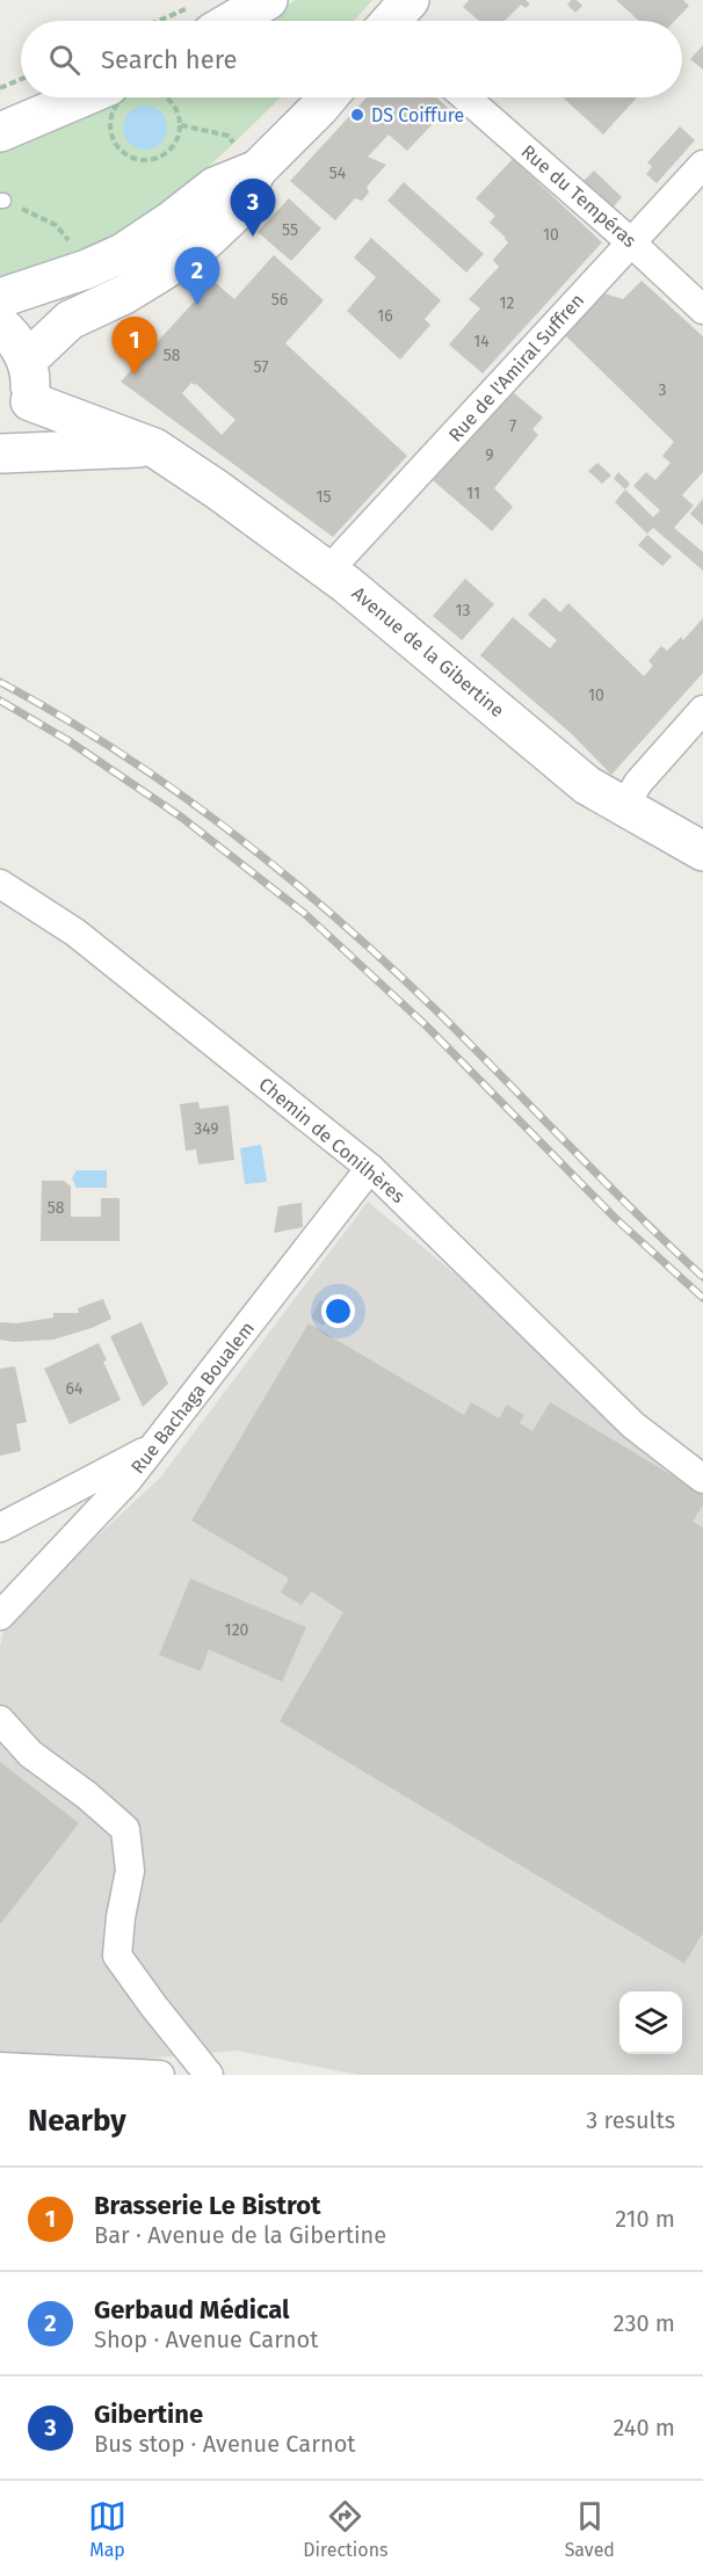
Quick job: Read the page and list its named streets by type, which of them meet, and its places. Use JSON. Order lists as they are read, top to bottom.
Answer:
{
  "streets": {
    "main road": ["Avenue de la Gibertine"],
    "street": [
      "Rue du Tempéras",
      "Rue de l'Amiral Suffren",
      "Chemin de Conilhères",
      "Rue Bachaga Boualem"
    ]
  },
  "crossings": [
    ["Rue du Tempéras", "Rue de l'Amiral Suffren"],
    ["Rue de l'Amiral Suffren", "Avenue de la Gibertine"],
    ["Chemin de Conilhères", "Rue Bachaga Boualem"]
  ],
  "places": ["DS Coiffure"],
  "house_numbers": [
    "54",
    "55",
    "10",
    "56",
    "12",
    "16",
    "14",
    "58",
    "57",
    "3",
    "7",
    "9",
    "11",
    "15",
    "13",
    "10",
    "349",
    "58",
    "64",
    "120"
  ],
  "page": {
    "search": "Search here",
    "pins": ["3", "2", "1"],
    "heading": ["Nearby", "3 results"],
    "list": [
      {
        "mark": "1",
        "name": "Brasserie Le Bistrot",
        "note": "Bar · Avenue de la Gibertine",
        "value": "210 m"
      },
      {
        "mark": "2",
        "name": "Gerbaud Médical",
        "note": "Shop · Avenue Carnot",
        "value": "230 m"
      },
      {
        "mark": "3",
        "name": "Gibertine",
        "note": "Bus stop · Avenue Carnot",
        "value": "240 m"
      }
    ],
    "nav": ["Map", "Directions", "Saved"]
  }
}
